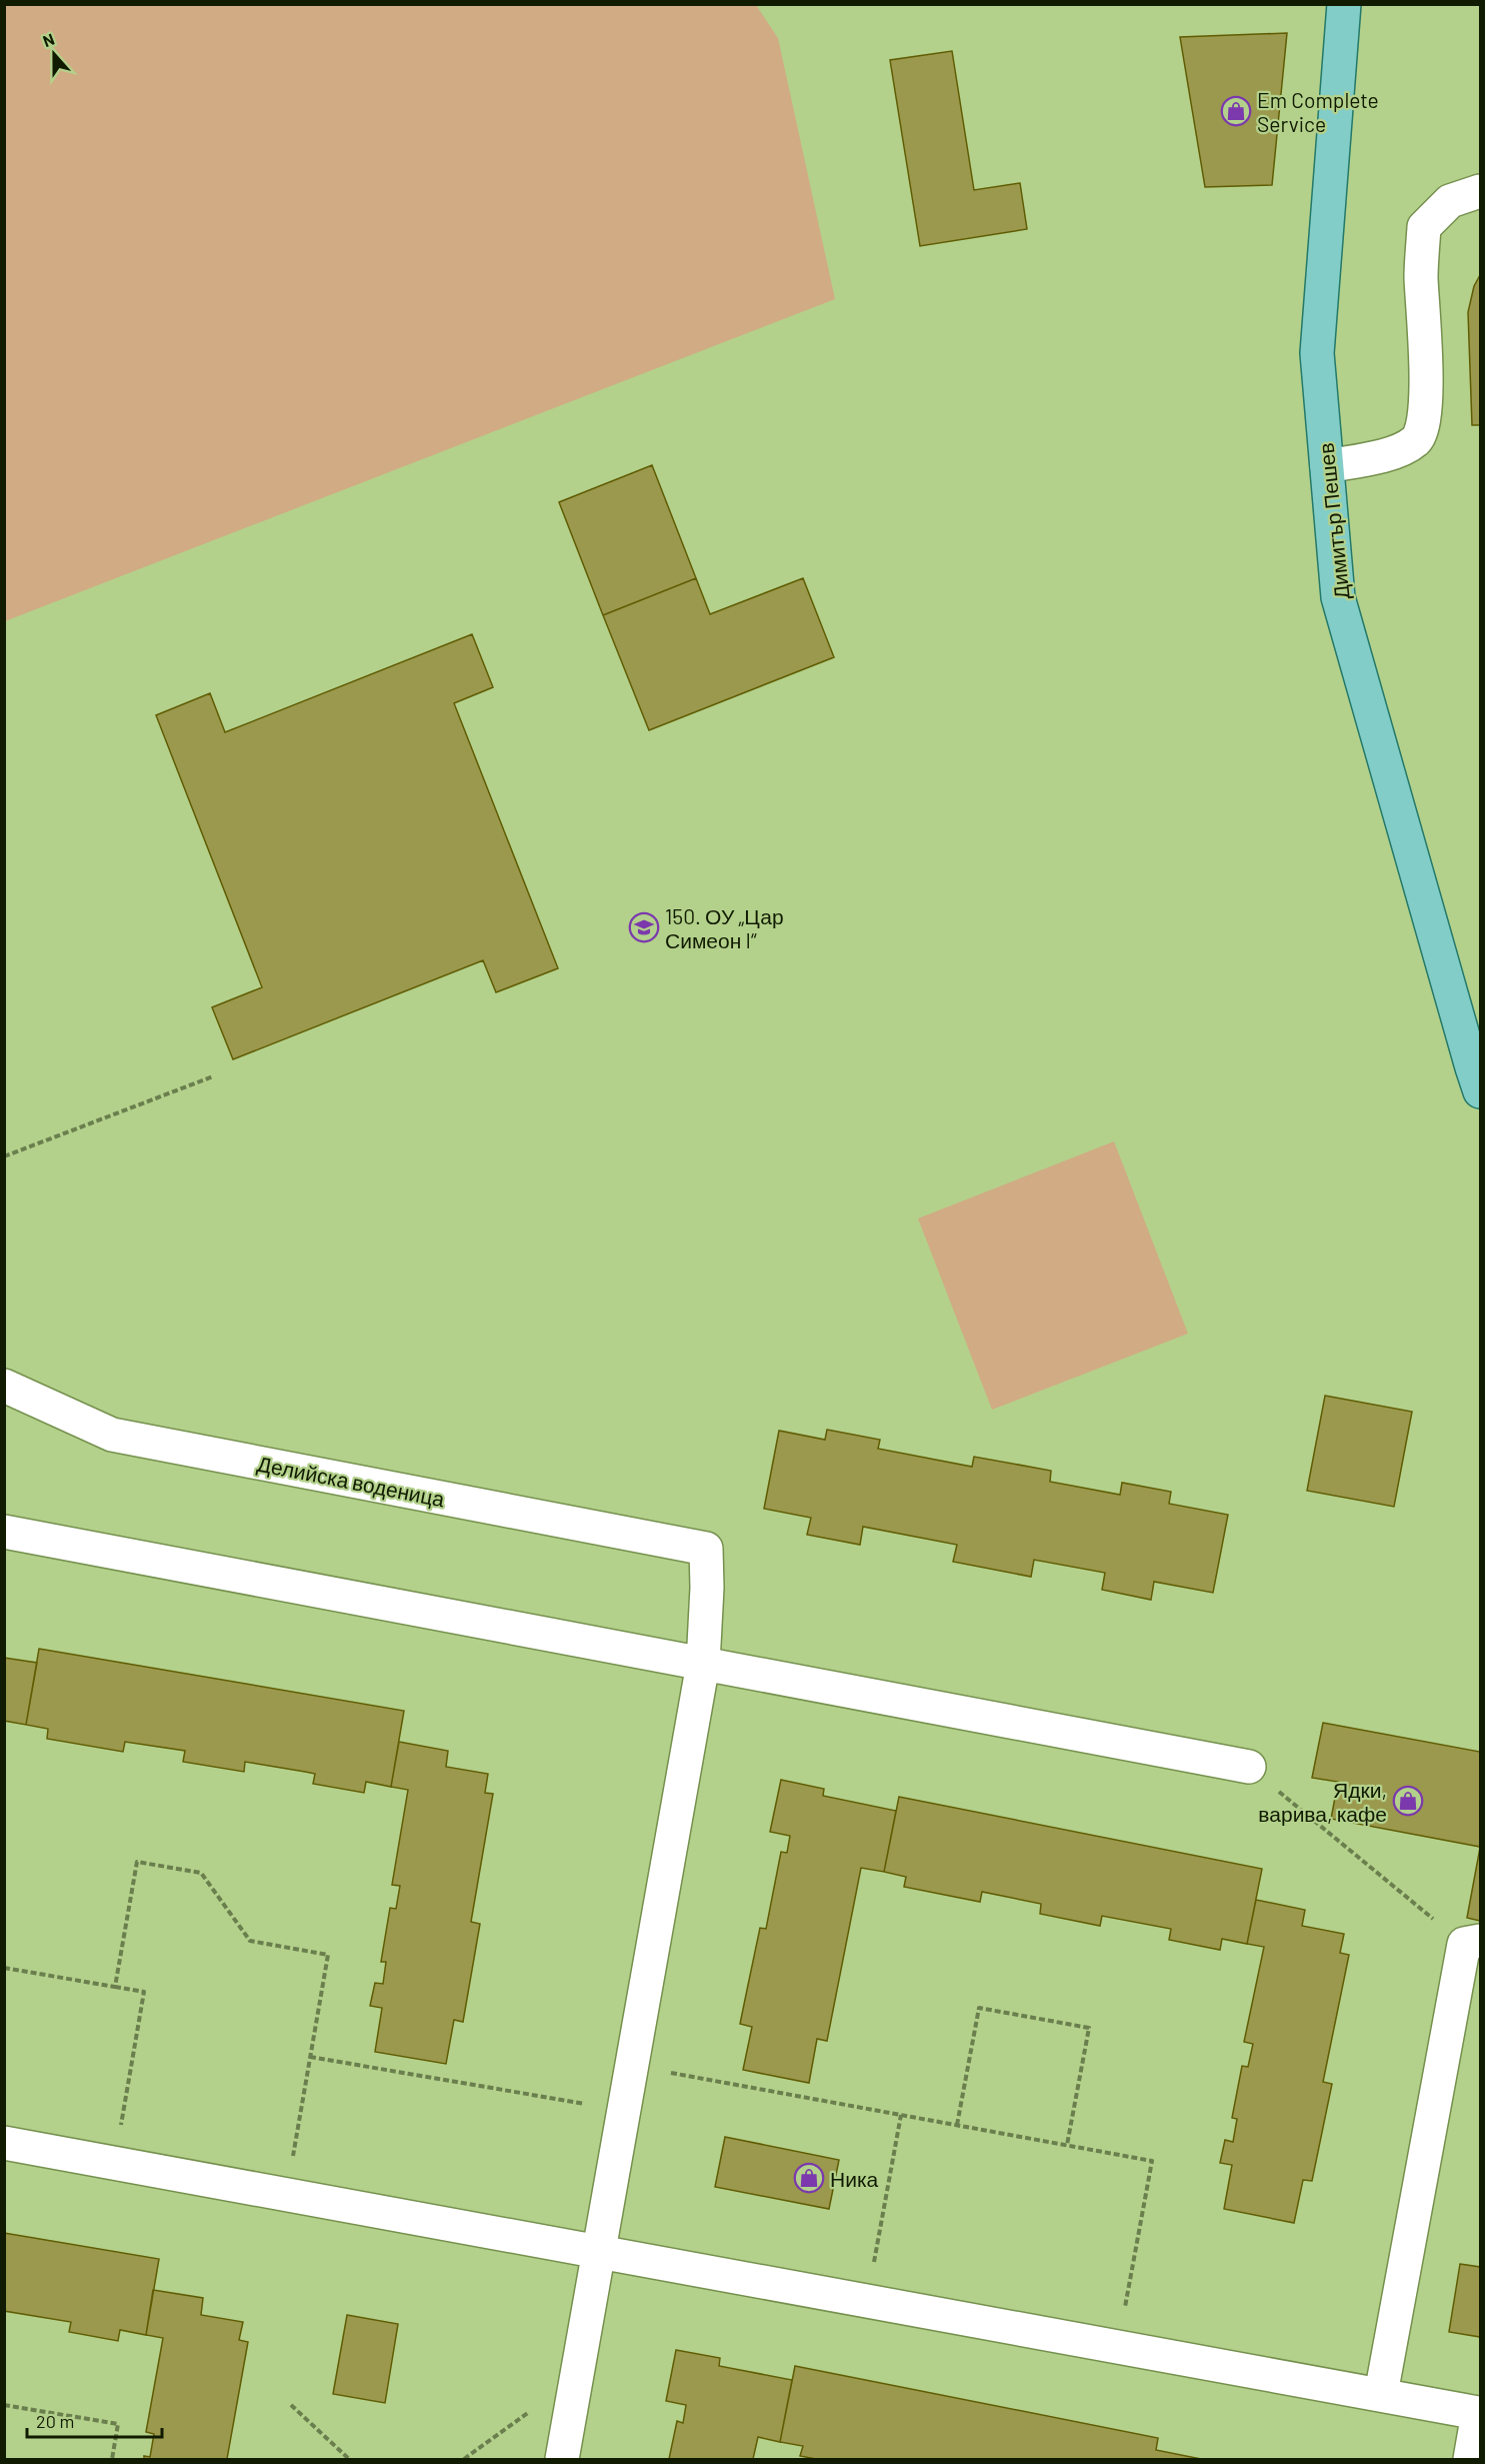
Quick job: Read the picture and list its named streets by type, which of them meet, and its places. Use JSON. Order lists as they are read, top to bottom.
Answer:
{
  "streets": {
    "main road": ["Димитър Пешев"],
    "street": ["Делийска воденица"]
  },
  "places": {
    "shop": ["Em Complete Service", "Ядки, варива, кафе", "Ника"],
    "school or university": ["150. ОУ „Цар Симеон I“"]
  },
  "scale_bar": "20 m",
  "north": "top"
}
